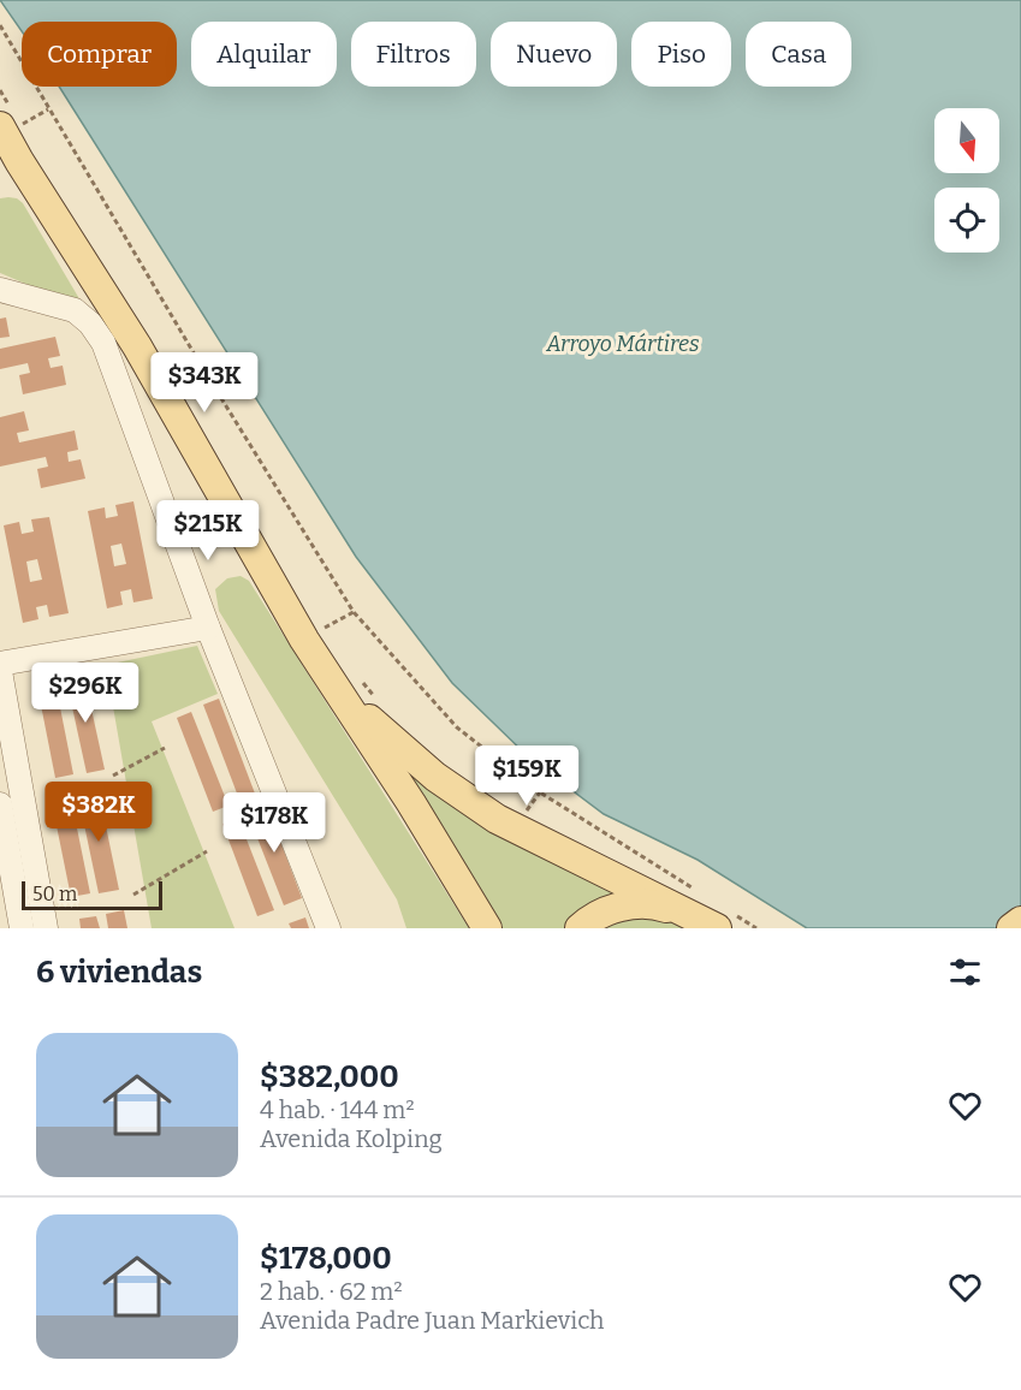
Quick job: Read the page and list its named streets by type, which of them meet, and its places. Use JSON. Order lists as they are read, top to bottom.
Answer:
{
  "water": ["Arroyo Mártires"],
  "scale_bar": "50 m",
  "north": "bottom",
  "page": {
    "chip": [
      "Comprar",
      "Alquilar",
      "Filtros",
      "Nuevo",
      "Piso",
      "Casa"
    ],
    "price": [
      "$343K",
      "$215K",
      "$296K",
      "$159K",
      "$382K",
      "$178K"
    ],
    "scale": "50 m",
    "heading": "6 viviendas",
    "list": [
      {
        "name": "$382,000",
        "note": "4 hab. · 144 m² · Avenida Kolping"
      },
      {
        "name": "$178,000",
        "note": "2 hab. · 62 m² · Avenida Padre Juan Markievich"
      }
    ]
  }
}
